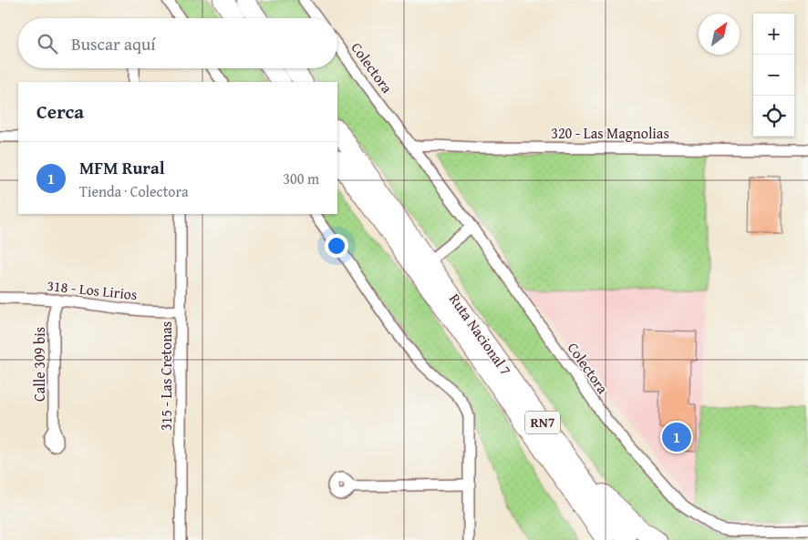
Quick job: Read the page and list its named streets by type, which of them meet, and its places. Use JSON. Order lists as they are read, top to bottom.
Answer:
{
  "streets": {
    "highway": ["Ruta Nacional 7", "RN7"],
    "street": [
      "Colectora",
      "320 - Las Magnolias",
      "318 - Los Lirios",
      "Calle 309 bis",
      "315 - Las Cretonas"
    ]
  },
  "crossings": [
    ["Colectora", "320 - Las Magnolias"],
    ["318 - Los Lirios", "Calle 309 bis"],
    ["318 - Los Lirios", "315 - Las Cretonas"]
  ],
  "north": "top right",
  "page": {
    "map_buttons": ["+", "−"],
    "search": "Buscar aquí",
    "heading": "Cerca",
    "list": [
      {
        "mark": "1",
        "name": "MFM Rural",
        "note": "Tienda · Colectora",
        "value": "300 m"
      }
    ],
    "pins": "1"
  }
}
